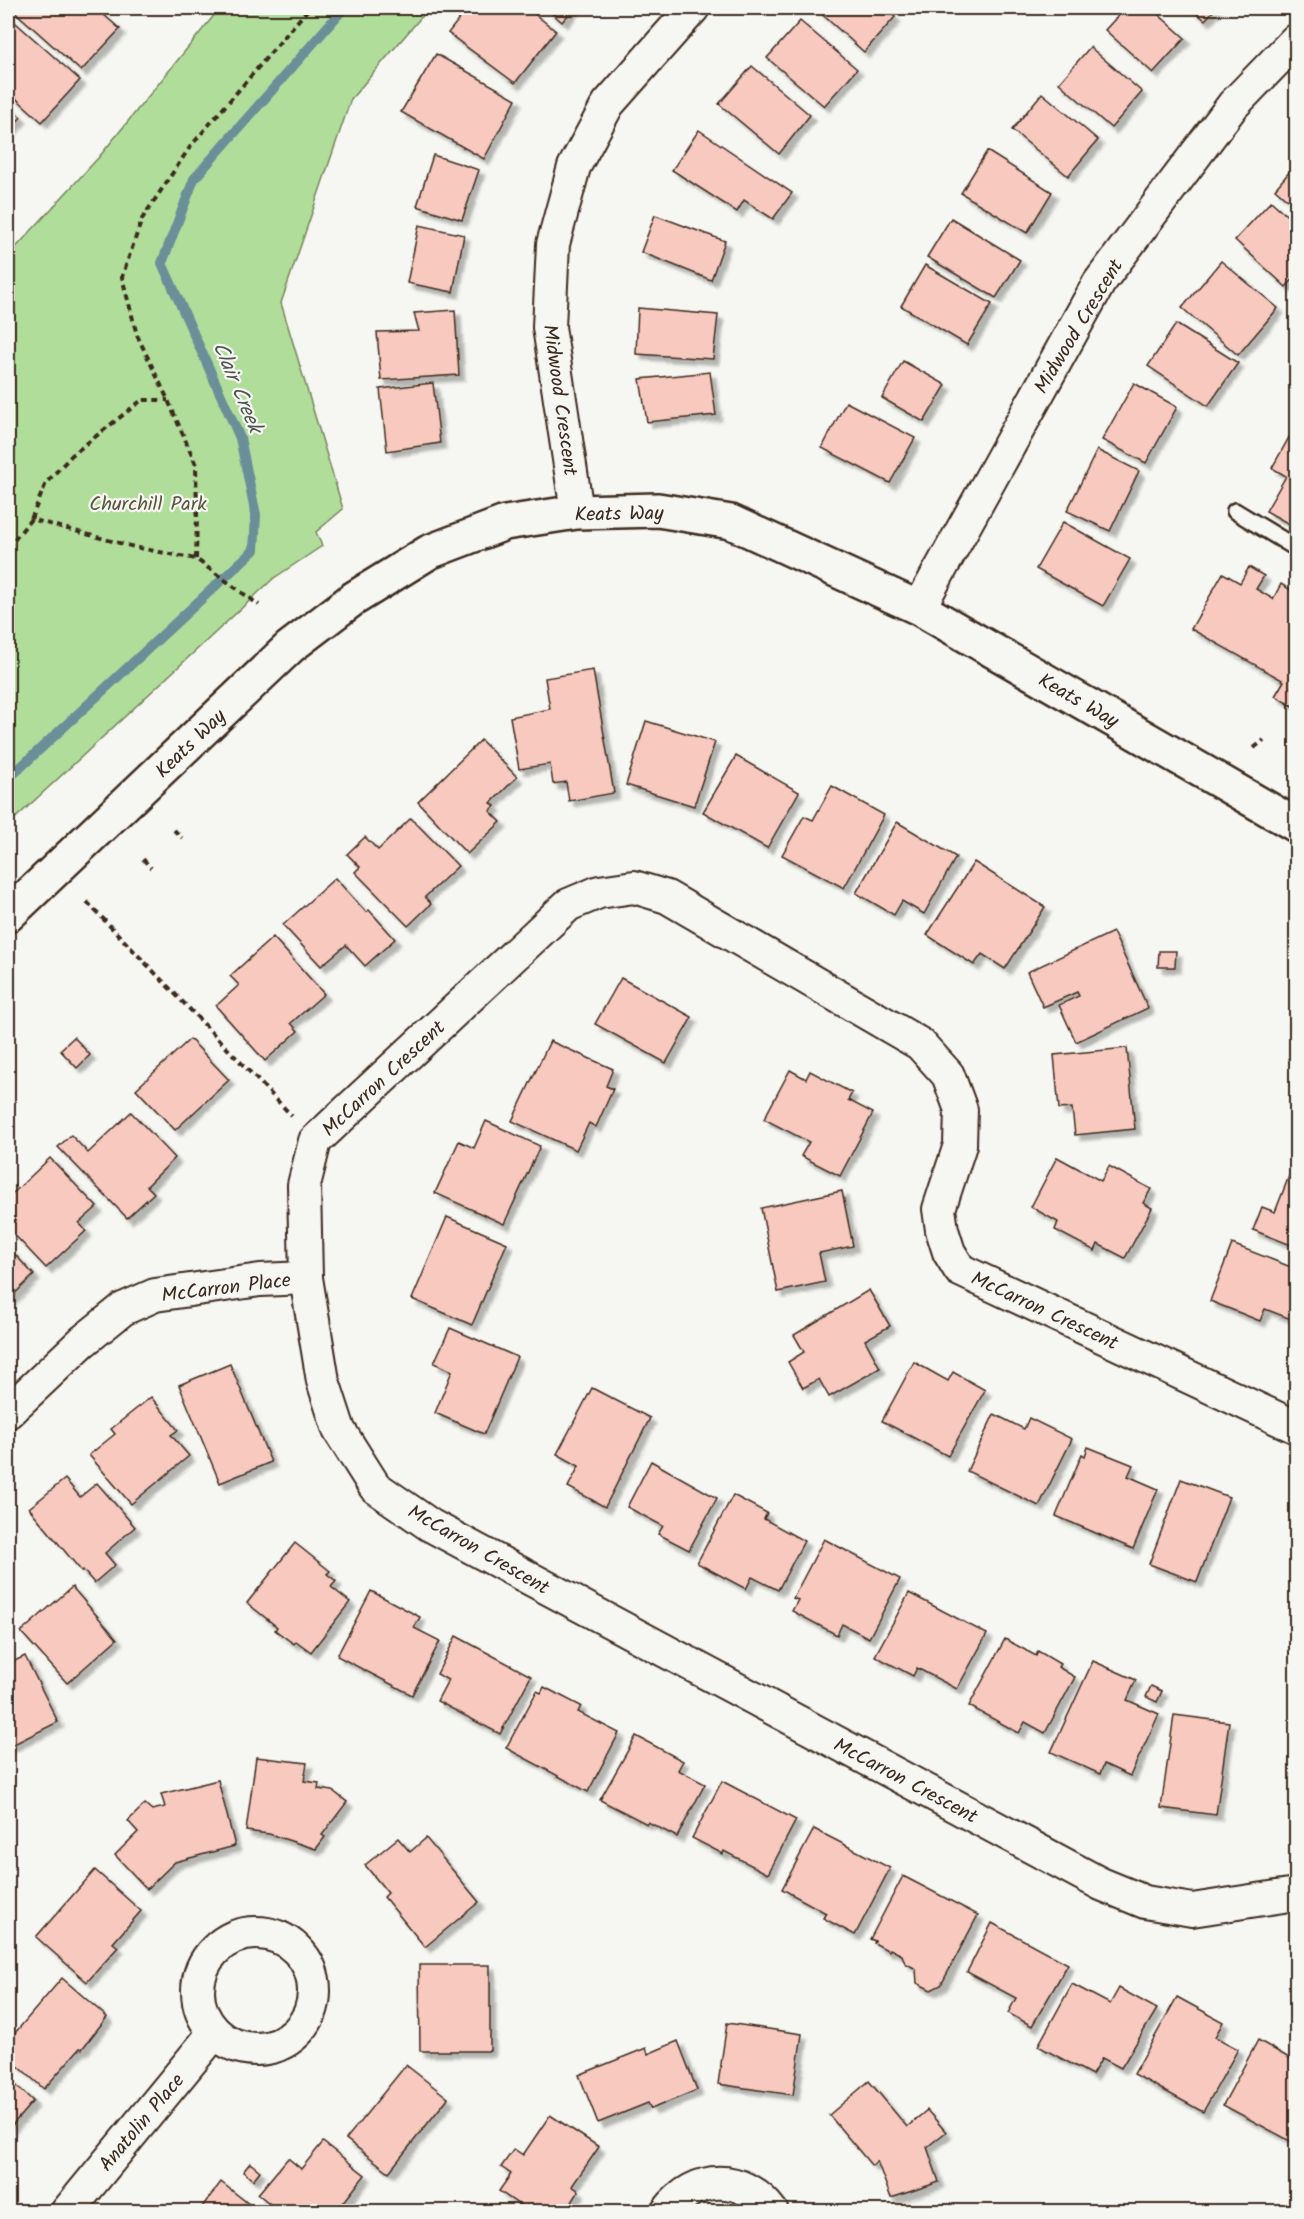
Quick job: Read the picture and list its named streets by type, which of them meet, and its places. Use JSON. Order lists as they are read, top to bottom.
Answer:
{
  "streets": {
    "street": [
      "Midwood Crescent",
      "Keats Way",
      "McCarron Crescent",
      "McCarron Place",
      "Anatolin Place"
    ]
  },
  "crossings": [
    ["Midwood Crescent", "Keats Way"],
    ["McCarron Crescent", "McCarron Place"]
  ],
  "water": ["Clair Creek"],
  "parks": ["Churchill Park"]
}
